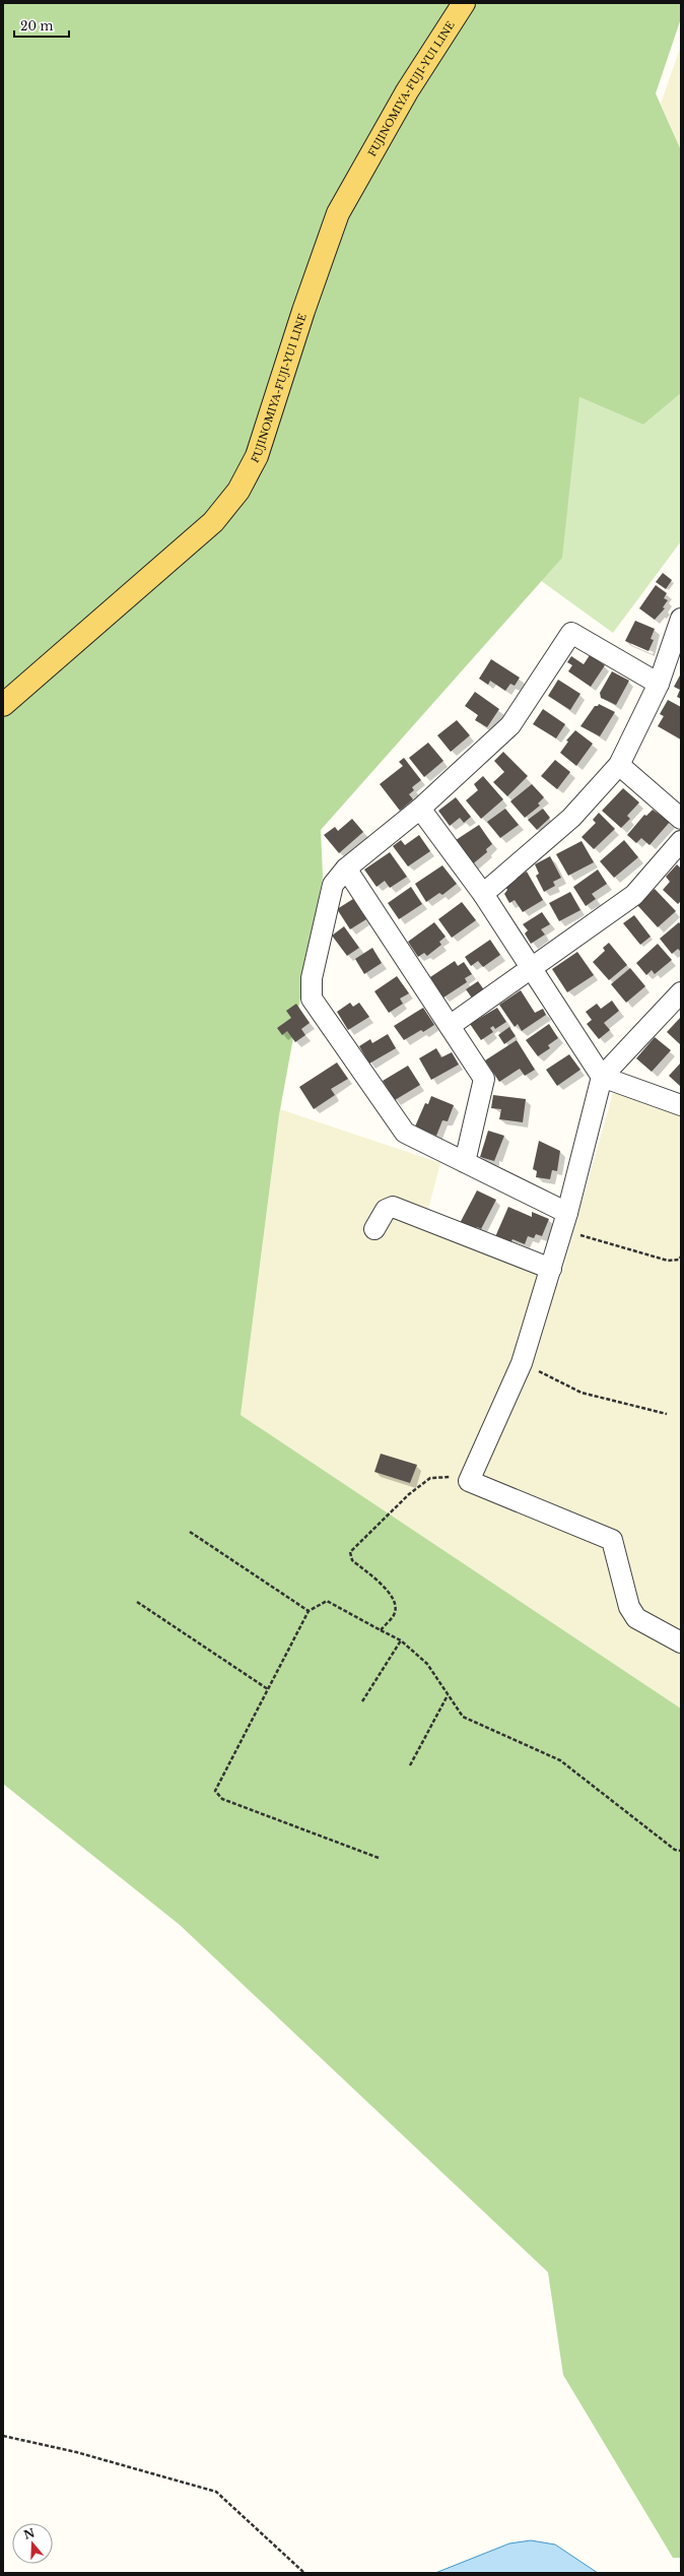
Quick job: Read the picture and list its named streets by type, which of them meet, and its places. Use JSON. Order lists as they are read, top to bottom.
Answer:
{
  "streets": {
    "main road": ["FUJINOMIYA-FUJI-YUI LINE"]
  },
  "scale_bar": "20 m",
  "north": "top"
}
